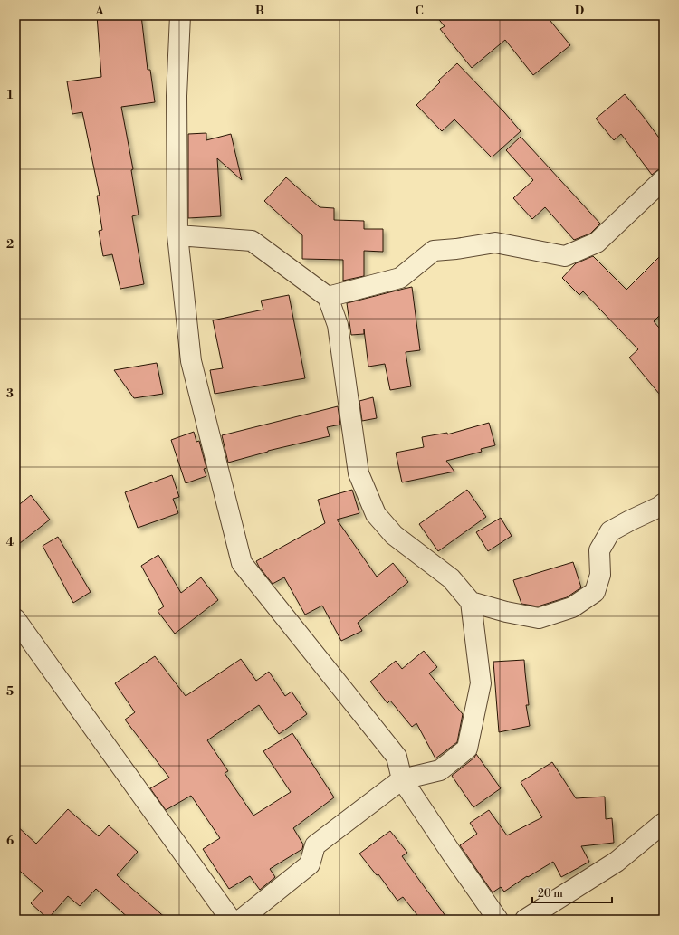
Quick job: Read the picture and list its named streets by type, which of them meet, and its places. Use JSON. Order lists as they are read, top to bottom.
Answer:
{
  "scale_bar": "20 m",
  "grid": {
    "columns": [
      "A",
      "B",
      "C",
      "D"
    ],
    "rows": [
      "1",
      "2",
      "3",
      "4",
      "5",
      "6"
    ]
  }
}
